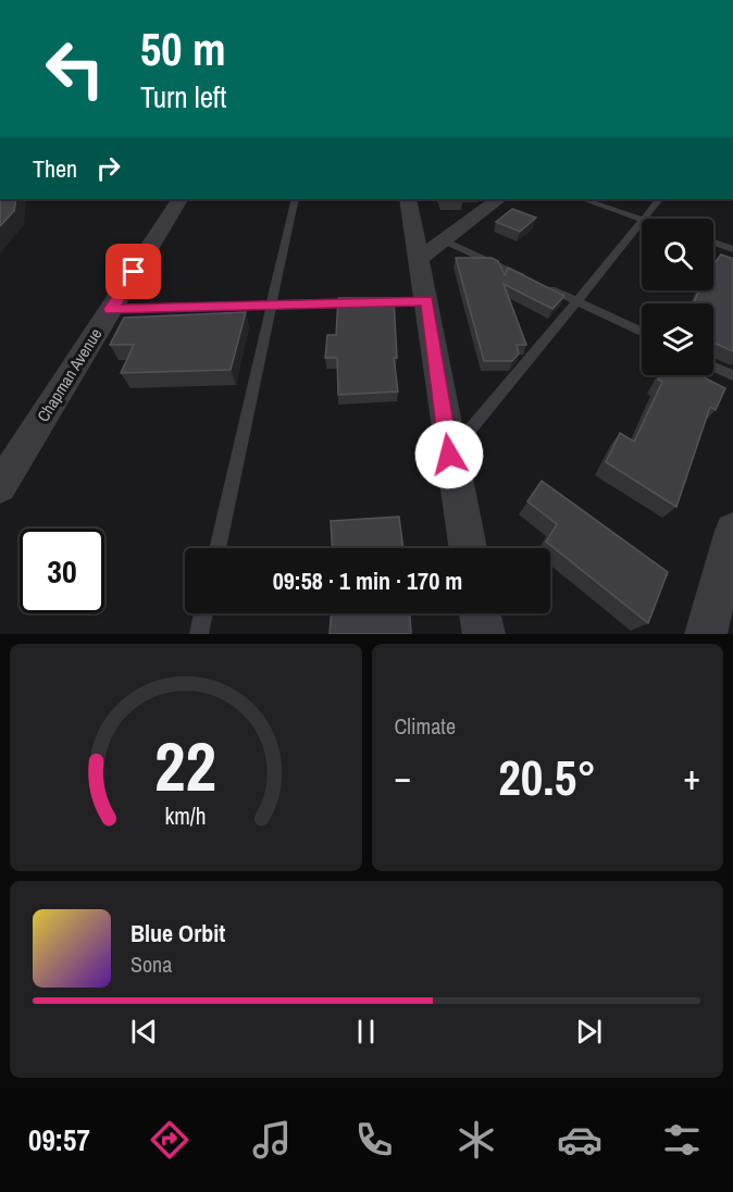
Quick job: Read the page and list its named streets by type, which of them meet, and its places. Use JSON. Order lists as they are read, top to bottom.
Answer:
{
  "streets": {
    "street": ["Chapman Avenue"]
  },
  "page": {
    "turn": ["50 m", "Turn left"],
    "then": "Then",
    "limit": "30",
    "trip": "09:58 · 1 min · 170 m",
    "tile": "Climate",
    "heat": ["−", "20.5°", "+"],
    "song": ["Blue Orbit", "Sona"],
    "tabs": "09:57",
    "gauge": ["22", "km/h"]
  }
}
